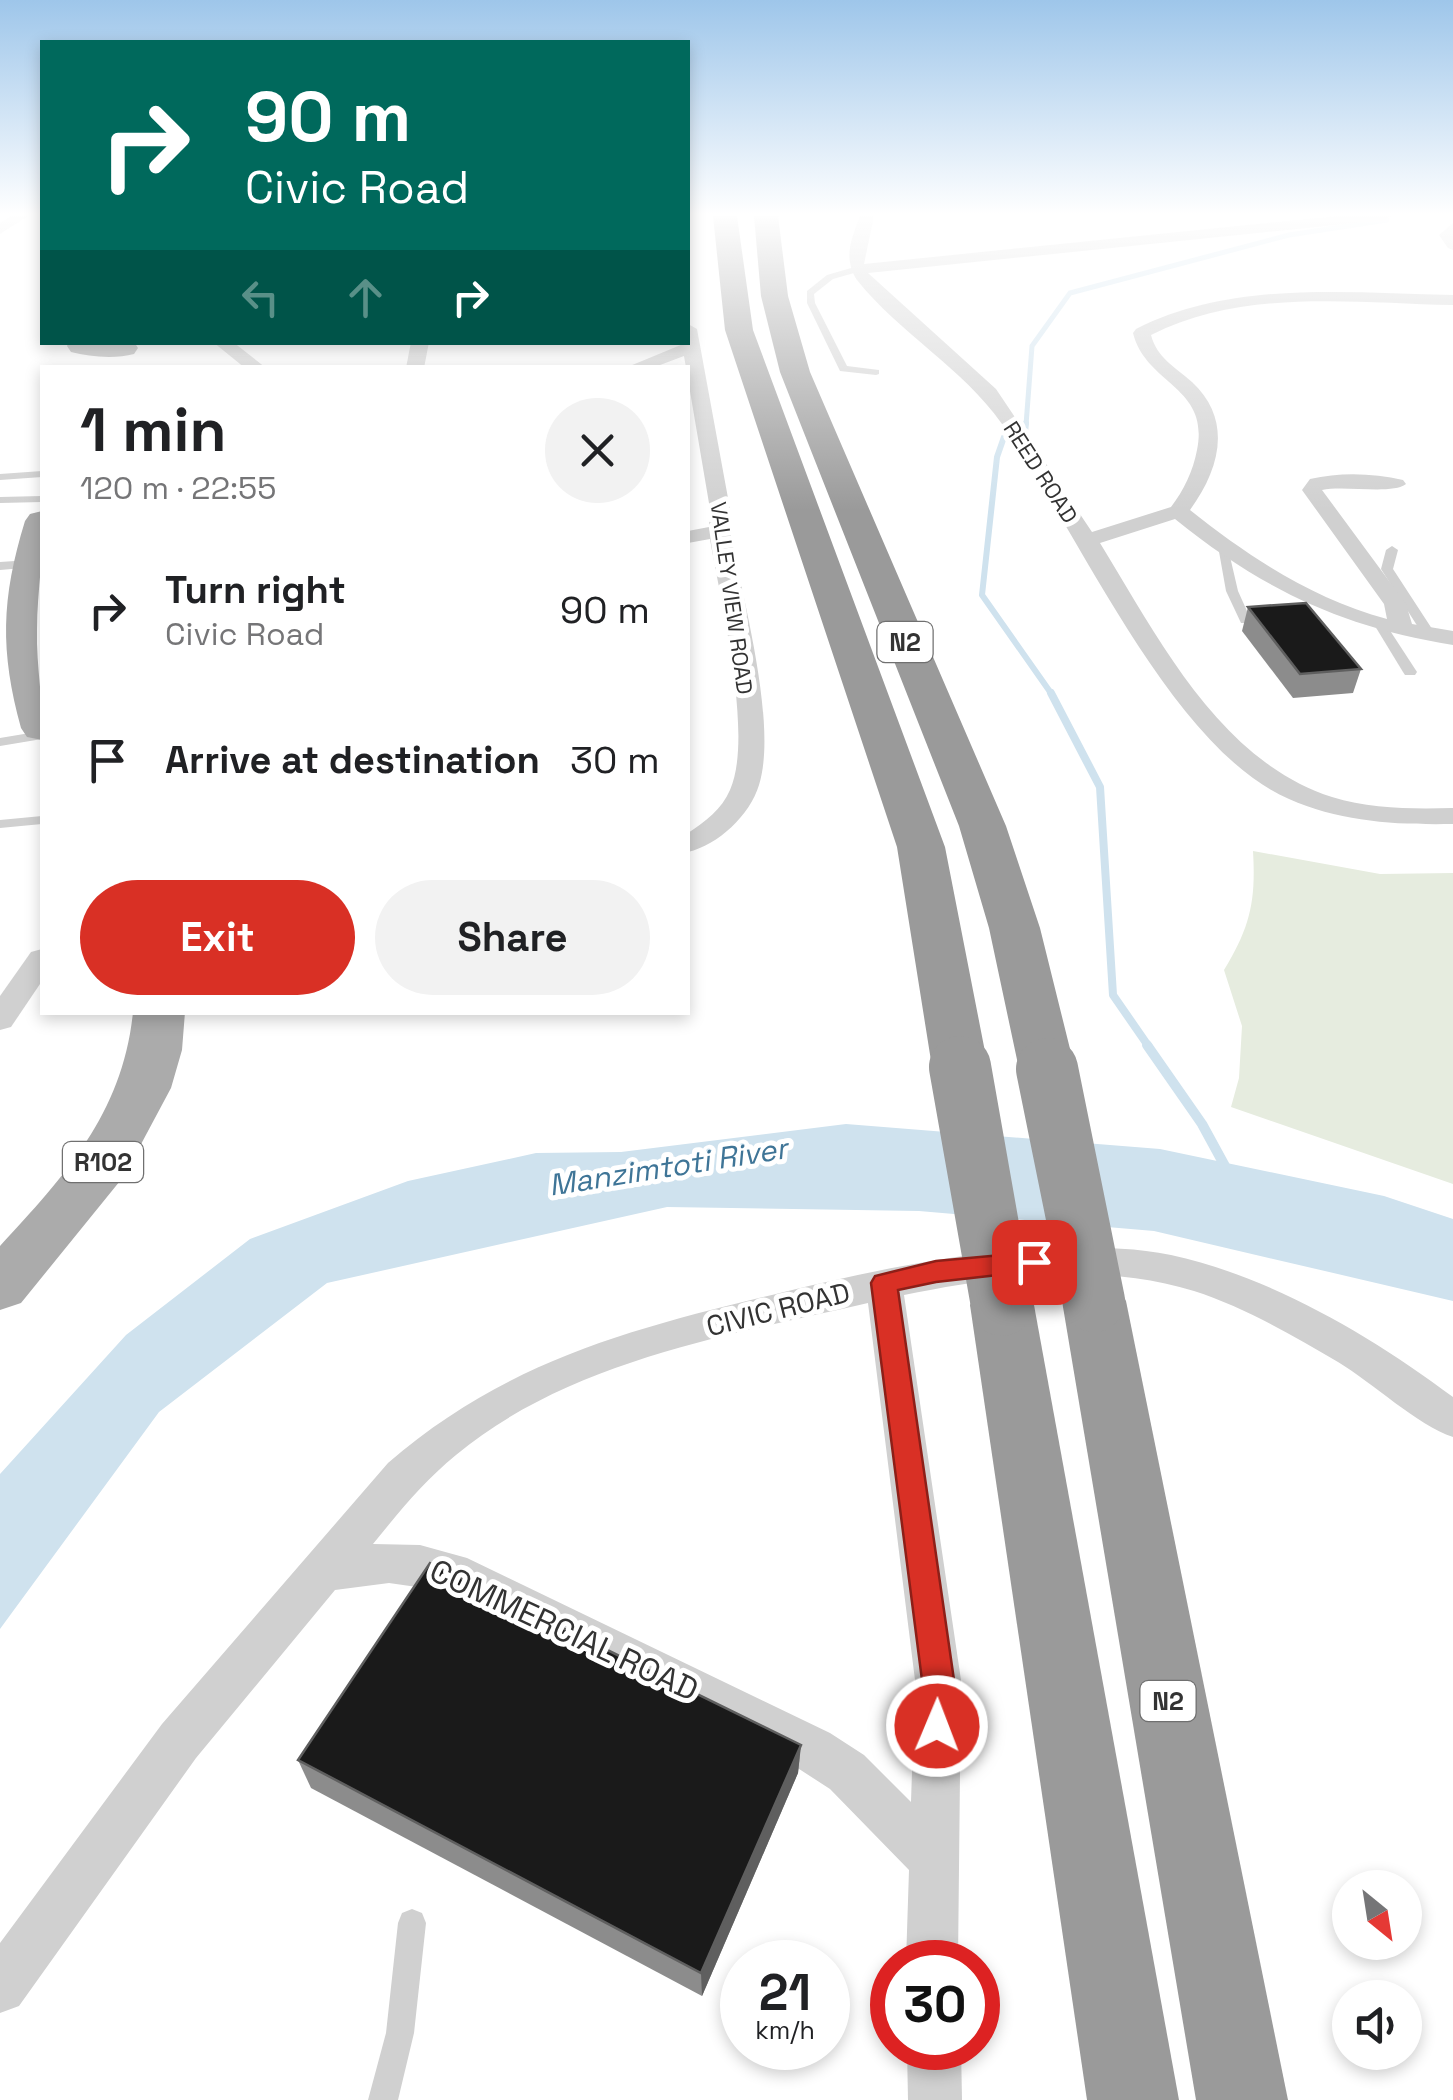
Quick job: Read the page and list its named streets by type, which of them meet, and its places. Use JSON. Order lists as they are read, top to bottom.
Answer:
{
  "streets": {
    "highway": ["N2"],
    "main road": ["R102"],
    "street": [
      "REED ROAD",
      "VALLEY VIEW ROAD",
      "CIVIC ROAD",
      "COMMERCIAL ROAD"
    ]
  },
  "crossings": [
    ["CIVIC ROAD", "COMMERCIAL ROAD"]
  ],
  "water": ["Manzimtoti River"],
  "north": "bottom right",
  "page": {
    "turn": ["90 m", "Civic Road"],
    "heading": ["1 min", "120 m · 22:55"],
    "list": [
      {
        "name": "Turn right",
        "note": "Civic Road",
        "value": "90 m"
      },
      {
        "name": "Arrive at destination",
        "value": "30 m"
      }
    ],
    "buttons": ["Exit", "Share"],
    "speed": "21 km/h",
    "limit": "30"
  }
}
